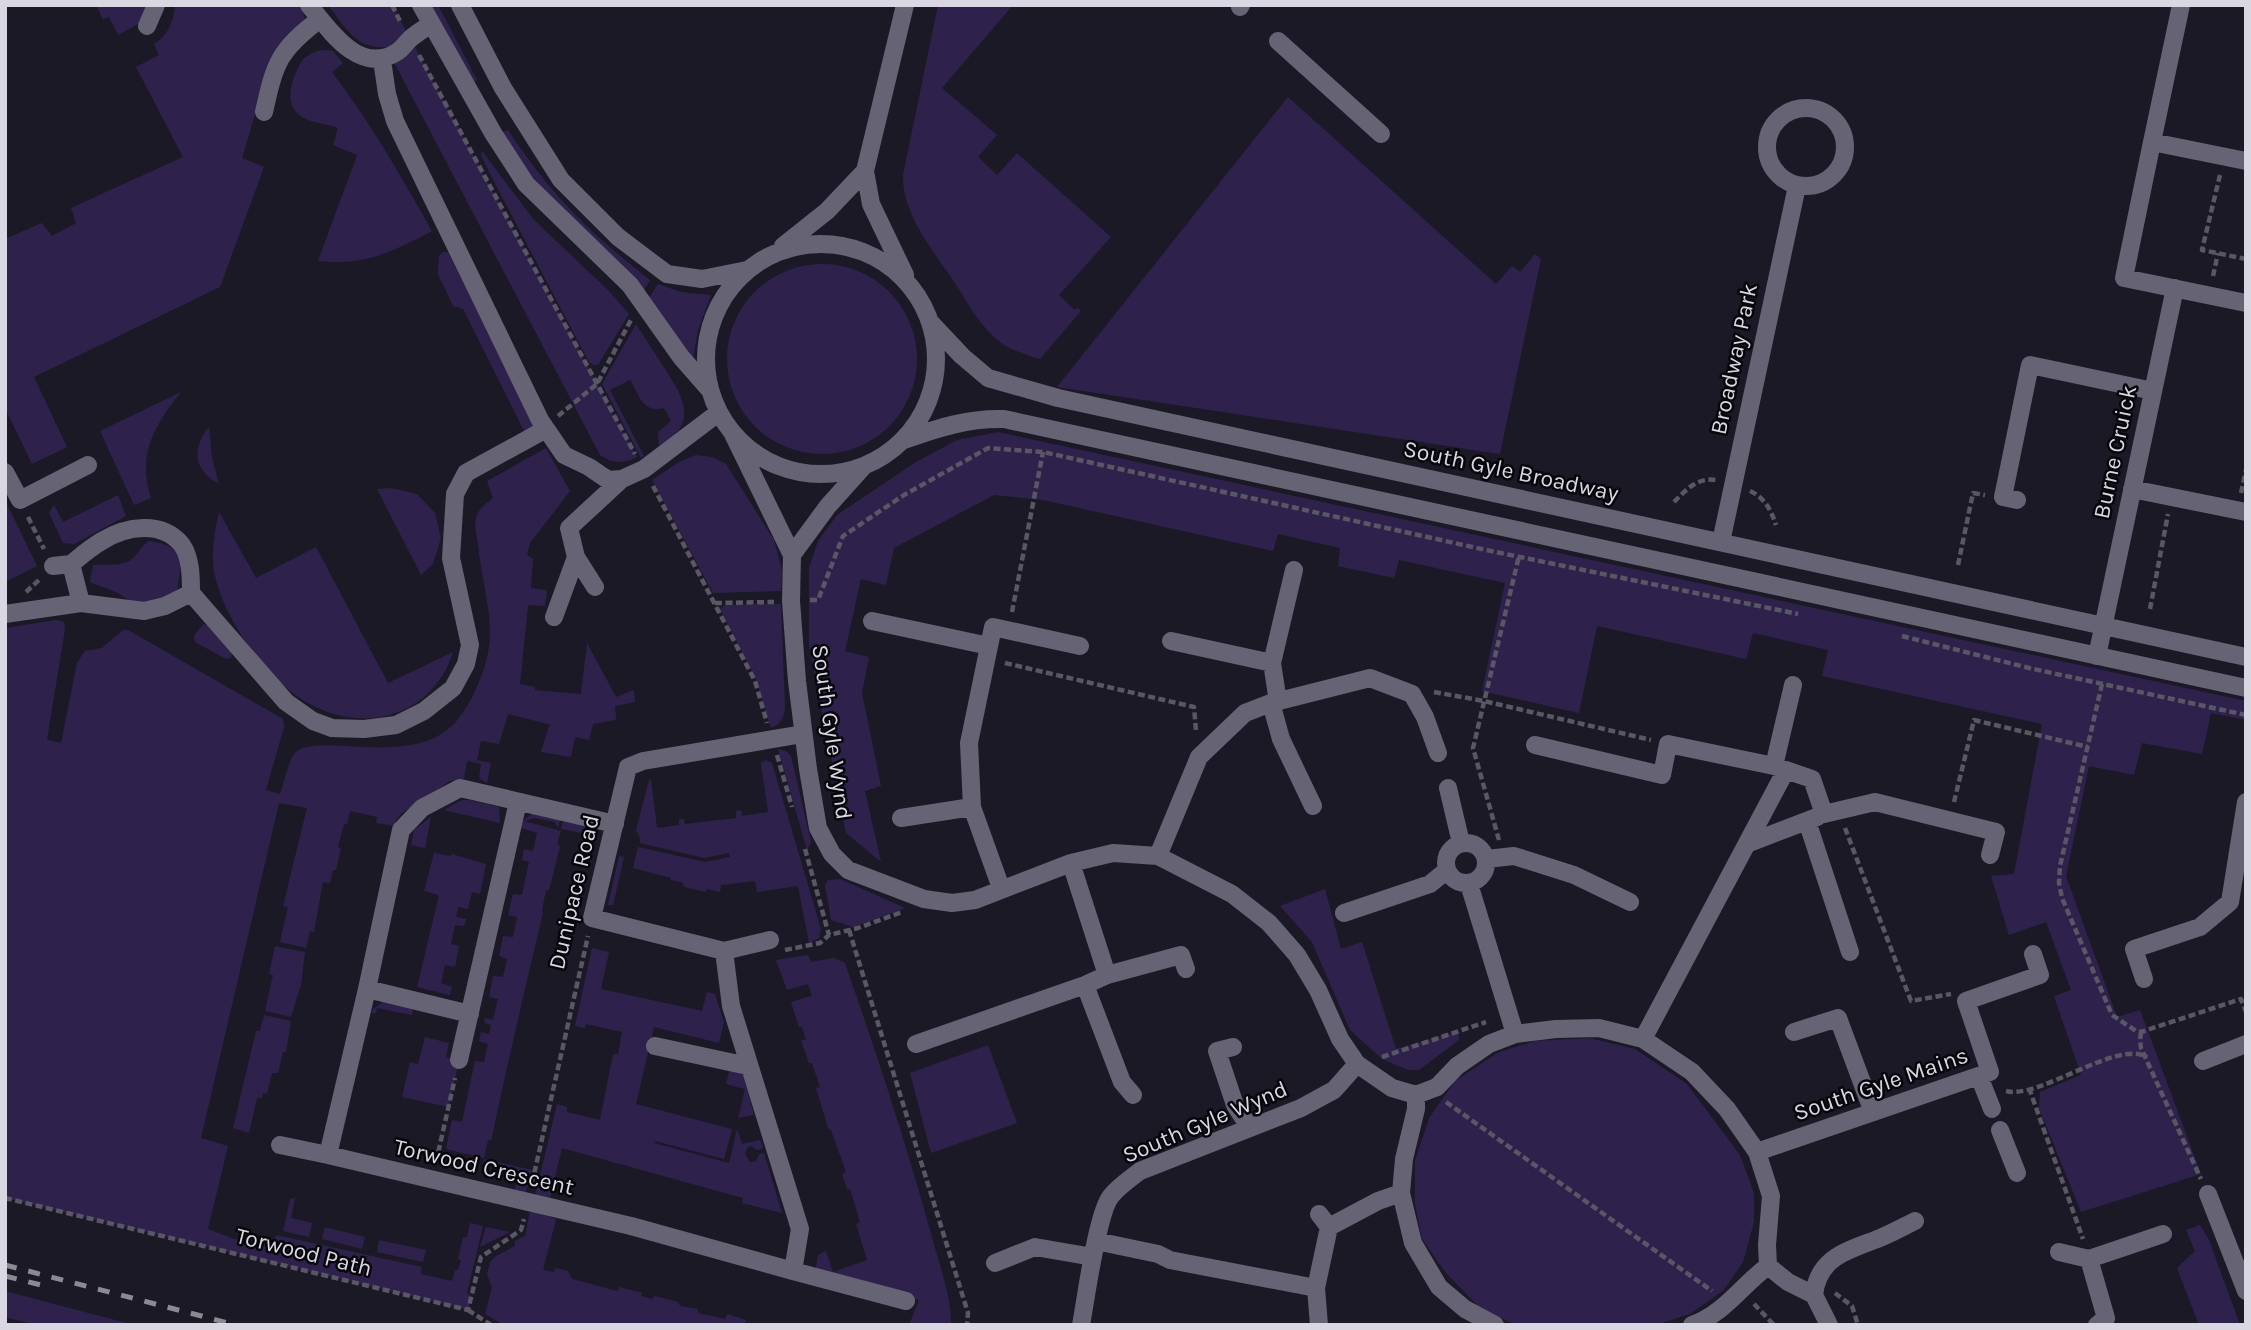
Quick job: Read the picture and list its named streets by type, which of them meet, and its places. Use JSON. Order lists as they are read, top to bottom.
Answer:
{
  "streets": {
    "street": [
      "Broadway Park",
      "Burne Cruick",
      "South Gyle Broadway",
      "South Gyle Wynd",
      "Dunipace Road",
      "South Gyle Mains",
      "Torwood Crescent"
    ],
    "path": ["Torwood Path"]
  },
  "crossings": [
    ["Broadway Park", "South Gyle Broadway"],
    ["Burne Cruick", "South Gyle Broadway"],
    ["South Gyle Broadway", "South Gyle Wynd"],
    ["South Gyle Wynd", "Dunipace Road"],
    ["Dunipace Road", "Torwood Crescent"]
  ]
}
